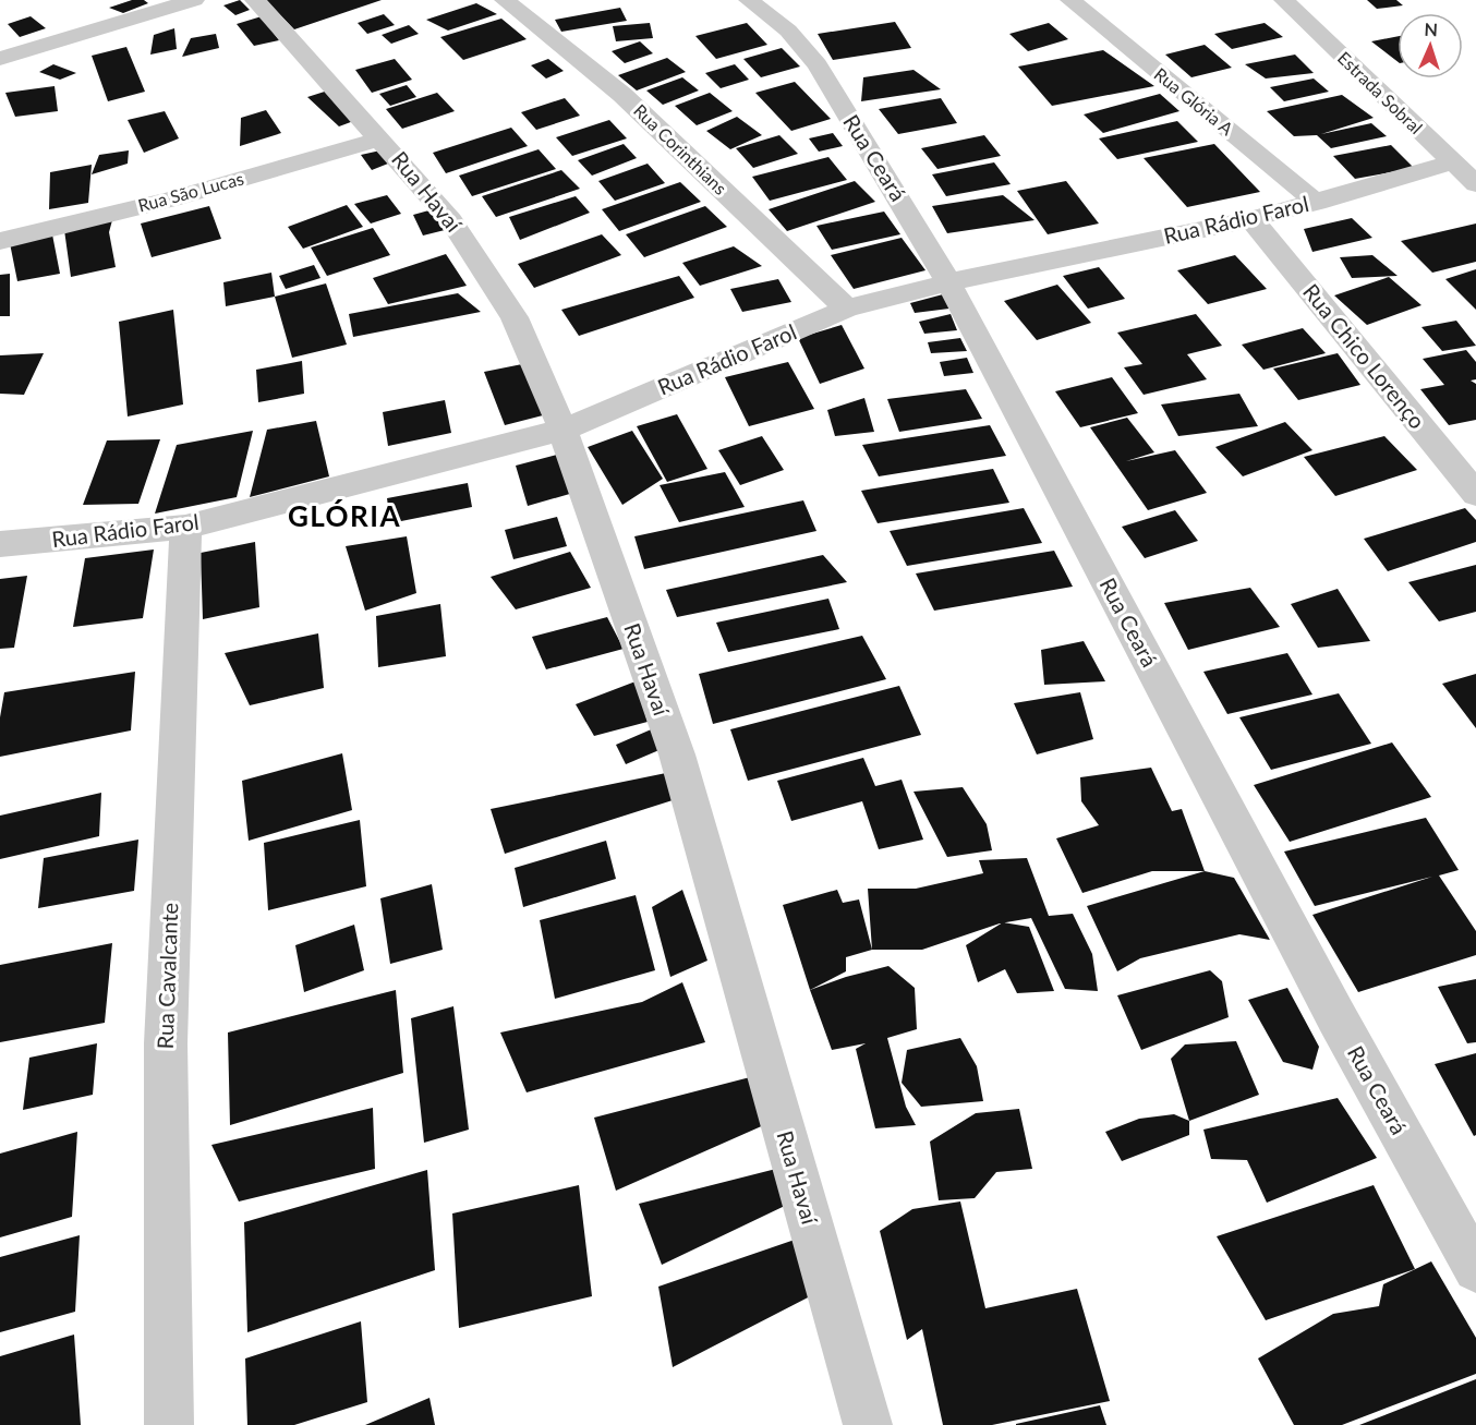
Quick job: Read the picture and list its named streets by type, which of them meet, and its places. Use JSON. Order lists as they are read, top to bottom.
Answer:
{
  "streets": {
    "street": [
      "Estrada Sobral",
      "Rua Glória A",
      "Rua Corinthians",
      "Rua Ceará",
      "Rua São Lucas",
      "Rua Havaí",
      "Rua Rádio Farol",
      "Rua Chico Lorenço",
      "Rua Cavalcante"
    ]
  },
  "crossings": [
    ["Estrada Sobral", "Rua Rádio Farol"],
    ["Rua Glória A", "Rua Rádio Farol"],
    ["Rua Corinthians", "Rua Rádio Farol"],
    ["Rua Ceará", "Rua Rádio Farol"],
    ["Rua São Lucas", "Rua Havaí"],
    ["Rua Havaí", "Rua Rádio Farol"],
    ["Rua Rádio Farol", "Rua Chico Lorenço"],
    ["Rua Rádio Farol", "Rua Cavalcante"]
  ],
  "districts": ["GLÓRIA"],
  "north": "top"
}
